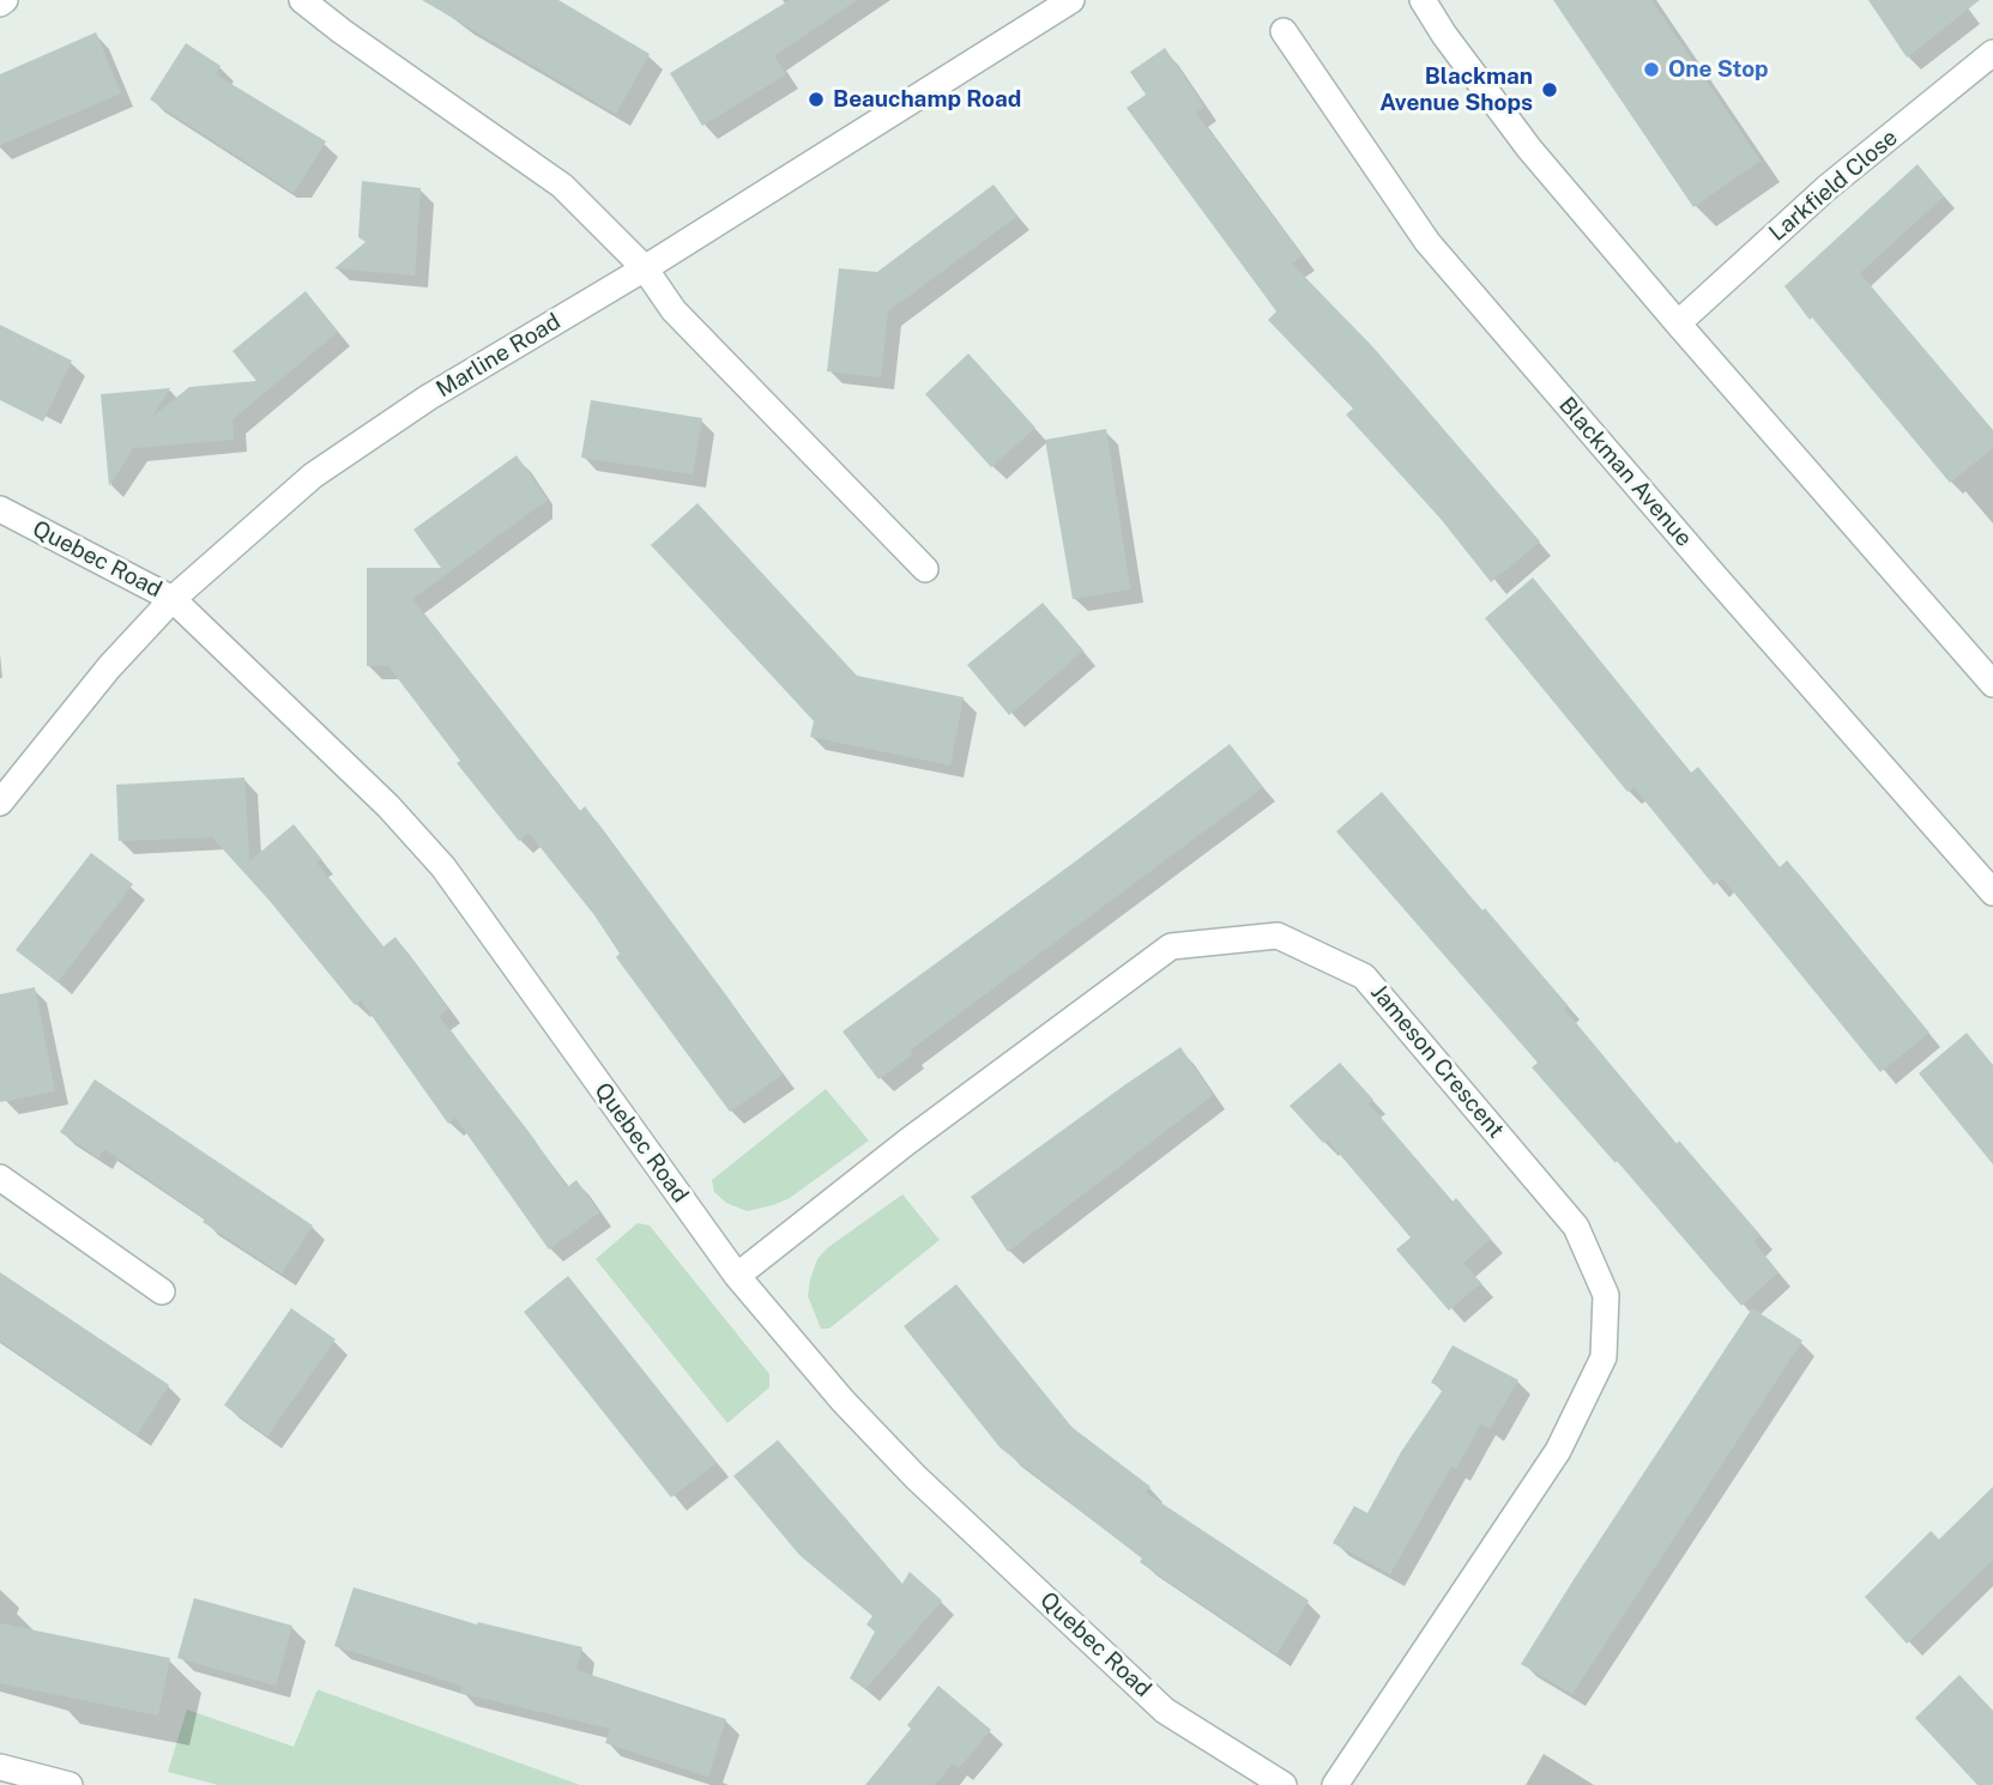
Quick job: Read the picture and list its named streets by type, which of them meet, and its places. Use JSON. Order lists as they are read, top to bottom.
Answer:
{
  "streets": {
    "street": [
      "Larkfield Close",
      "Marline Road",
      "Blackman Avenue",
      "Quebec Road",
      "Jameson Crescent"
    ]
  },
  "crossings": [
    ["Marline Road", "Quebec Road"],
    ["Quebec Road", "Jameson Crescent"]
  ],
  "places": ["One Stop", "Blackman Avenue Shops", "Beauchamp Road"]
}
